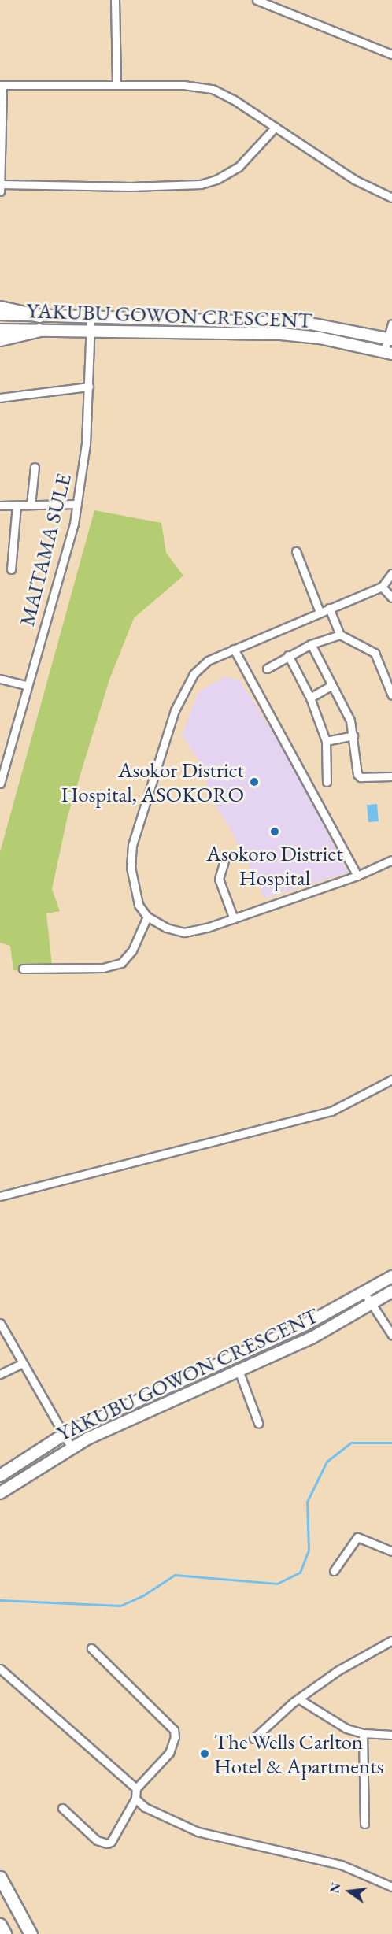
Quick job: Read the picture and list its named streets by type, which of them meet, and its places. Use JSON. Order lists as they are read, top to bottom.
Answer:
{
  "streets": {
    "main road": ["YAKUBU GOWON CRESCENT"],
    "street": ["MAITAMA SULE"]
  },
  "crossings": [
    ["YAKUBU GOWON CRESCENT", "MAITAMA SULE"]
  ],
  "places": ["Asokor District Hospital, ASOKORO", "Asokoro District Hospital", "The Wells Carlton Hotel & Apartments"],
  "north": "left"
}
